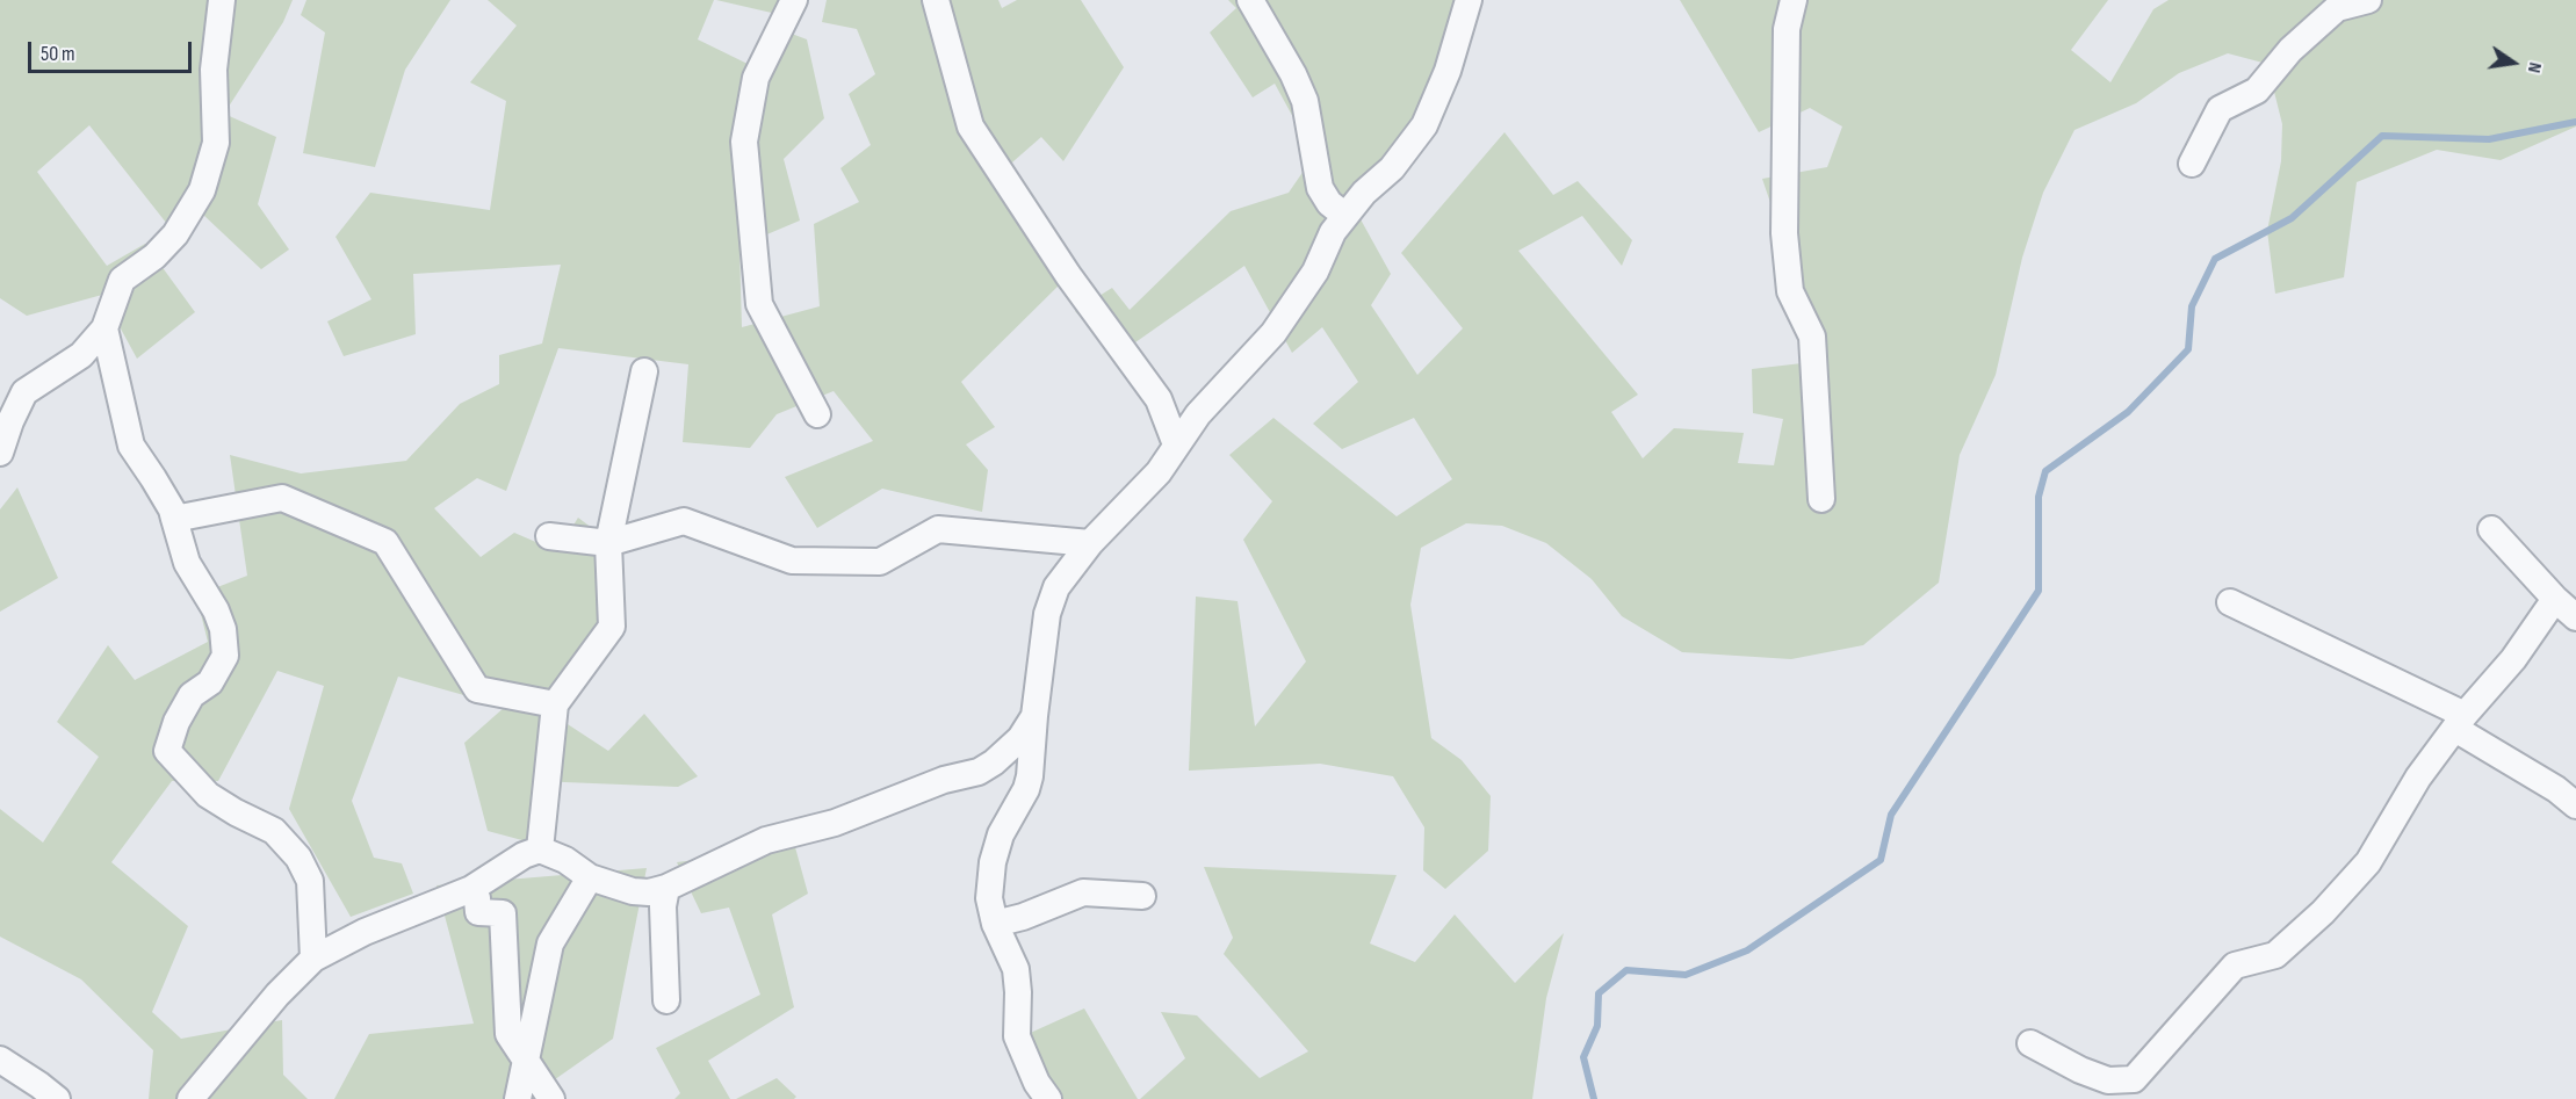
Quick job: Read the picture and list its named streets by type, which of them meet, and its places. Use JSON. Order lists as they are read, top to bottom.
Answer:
{
  "scale_bar": "50 m",
  "north": "right"
}
